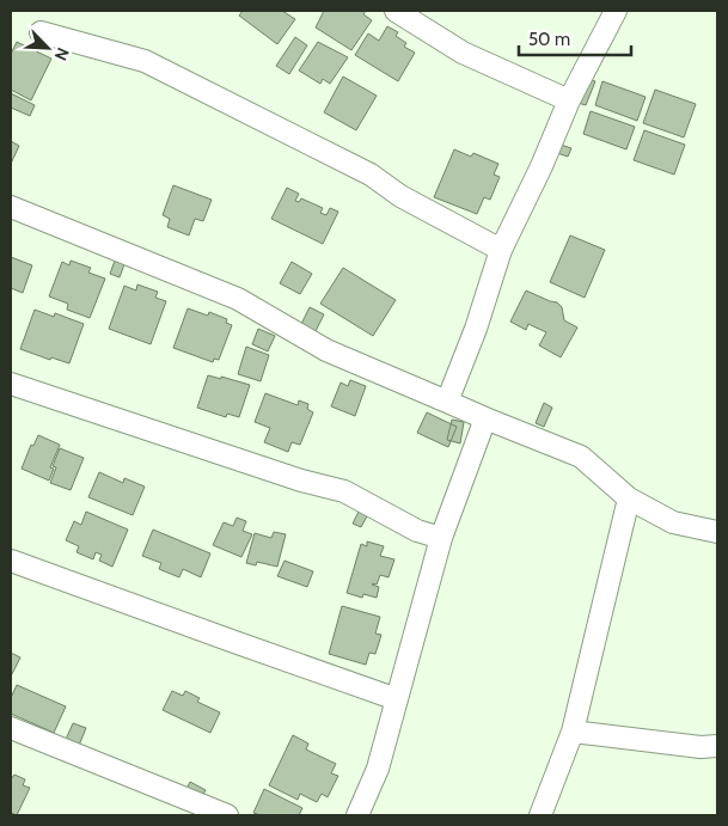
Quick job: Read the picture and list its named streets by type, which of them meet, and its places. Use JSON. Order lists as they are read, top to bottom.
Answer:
{
  "scale_bar": "50 m",
  "north": "bottom right"
}
